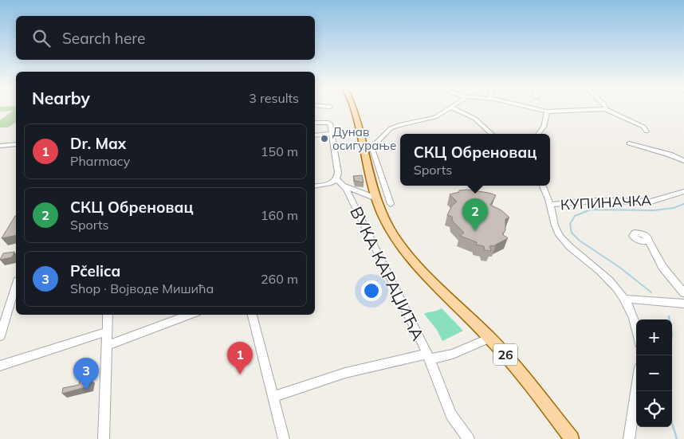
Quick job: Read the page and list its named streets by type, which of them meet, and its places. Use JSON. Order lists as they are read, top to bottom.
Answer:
{
  "streets": {
    "main road": ["26"],
    "street": ["КУПИНАЧКА", "ВУКА КАРАЏИЋА"]
  },
  "crossings": [
    ["ВУКА КАРАЏИЋА", "26"]
  ],
  "places": ["Дунав осигурање"],
  "page": {
    "search": "Search here",
    "heading": ["Nearby", "3 results"],
    "list": [
      {
        "mark": "1",
        "name": "Dr. Max",
        "note": "Pharmacy",
        "value": "150 m"
      },
      {
        "mark": "2",
        "name": "СКЦ Обреновац",
        "note": "Sports",
        "value": "160 m"
      },
      {
        "mark": "3",
        "name": "Pčelica",
        "note": "Shop · Војводе Мишића",
        "value": "260 m"
      }
    ],
    "popup": ["СКЦ Обреновац", "Sports"],
    "pins": ["2", "1", "3"],
    "map_buttons": ["+", "−"]
  }
}
